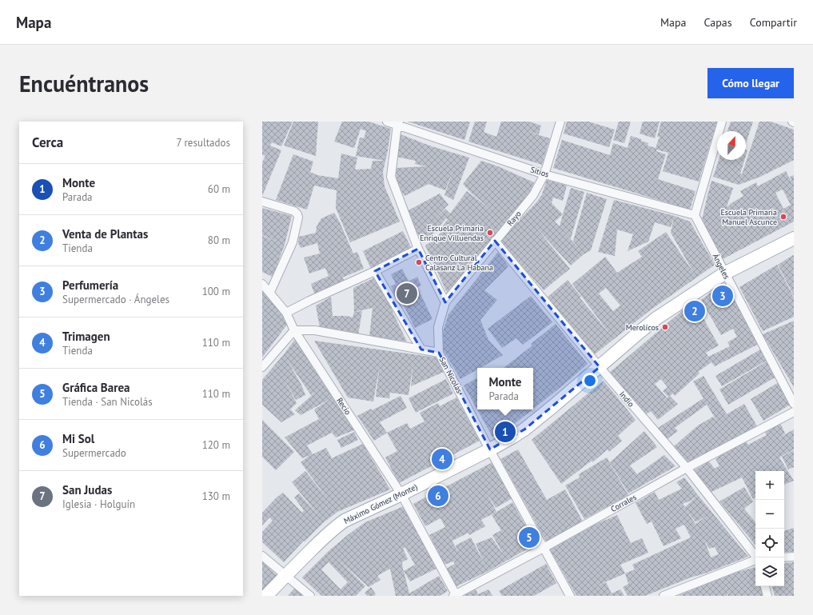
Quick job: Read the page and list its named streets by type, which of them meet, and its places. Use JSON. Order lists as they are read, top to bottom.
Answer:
{
  "streets": {
    "main road": ["Máximo Gómez (Monte)"],
    "street": [
      "Sitios",
      "Rayo",
      "Ángeles",
      "San Nicolás",
      "Indio",
      "Recio",
      "Corrales"
    ]
  },
  "crossings": [
    ["Sitios", "Rayo"],
    ["Sitios", "Ángeles"],
    ["Rayo", "San Nicolás"],
    ["Rayo", "Indio"],
    ["Ángeles", "Máximo Gómez (Monte)"],
    ["San Nicolás", "Corrales"],
    ["San Nicolás", "Máximo Gómez (Monte)"],
    ["Indio", "Corrales"],
    ["Indio", "Máximo Gómez (Monte)"],
    ["Recio", "Corrales"],
    ["Recio", "Máximo Gómez (Monte)"]
  ],
  "places": [
    "Escuela Primaria Manuel Ascunce",
    "Escuela Primaria Enrique Villuendas",
    "Centro Cultural Calasanz La Habana",
    "Merolícos"
  ],
  "north": "top",
  "page": {
    "header": "Mapa",
    "nav": ["Mapa", "Capas", "Compartir"],
    "buttons": "Cómo llegar",
    "title": "Encuéntranos",
    "heading": ["Cerca", "7 resultados"],
    "list": [
      {
        "mark": "1",
        "name": "Monte",
        "note": "Parada",
        "value": "60 m"
      },
      {
        "mark": "2",
        "name": "Venta de Plantas",
        "note": "Tienda",
        "value": "80 m"
      },
      {
        "mark": "3",
        "name": "Perfumería",
        "note": "Supermercado · Ángeles",
        "value": "100 m"
      },
      {
        "mark": "4",
        "name": "Trimagen",
        "note": "Tienda",
        "value": "110 m"
      },
      {
        "mark": "5",
        "name": "Gráfica Barea",
        "note": "Tienda · San Nicolás",
        "value": "110 m"
      },
      {
        "mark": "6",
        "name": "Mi Sol",
        "note": "Supermercado",
        "value": "120 m"
      },
      {
        "mark": "7",
        "name": "San Judas",
        "note": "Iglesia · Holguín",
        "value": "130 m"
      }
    ],
    "pins": [
      "7",
      "3",
      "2",
      "1",
      "4",
      "6",
      "5"
    ],
    "popup": ["Monte", "Parada"],
    "map_buttons": ["+", "−"]
  }
}
